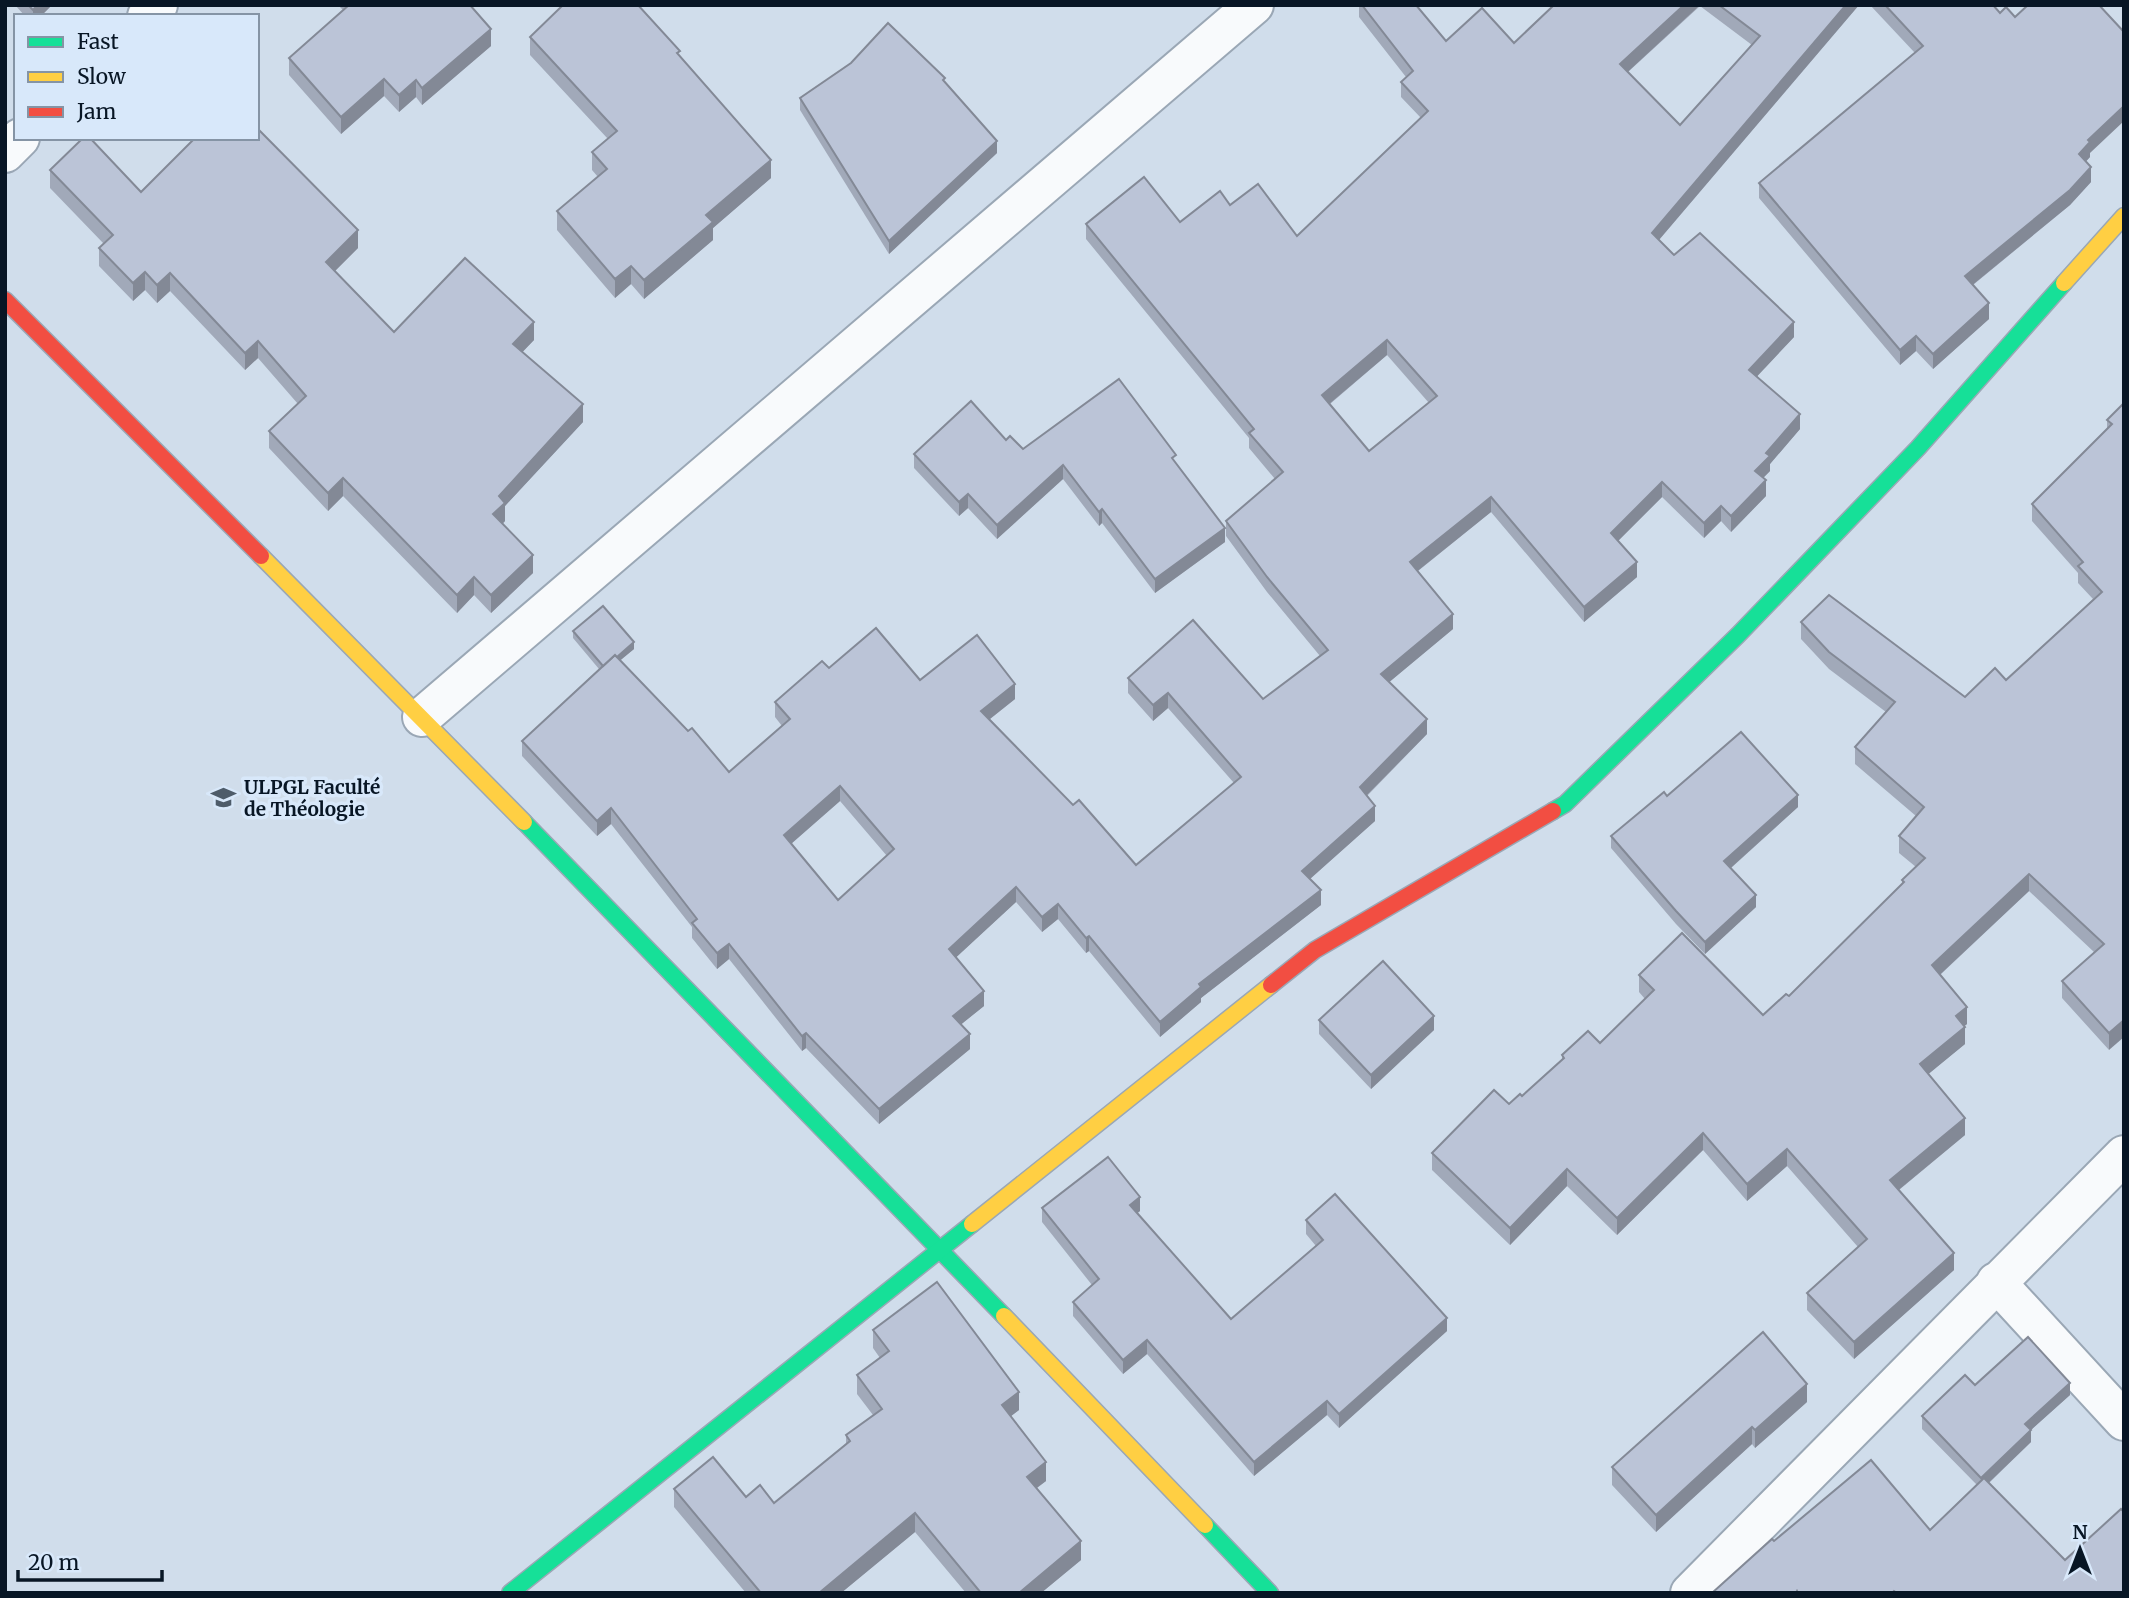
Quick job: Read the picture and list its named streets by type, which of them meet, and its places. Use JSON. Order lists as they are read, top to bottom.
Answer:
{
  "places": {
    "school or university": ["ULPGL Faculté de Théologie"]
  },
  "legend": ["Fast", "Slow", "Jam"],
  "scale_bar": "20 m",
  "north": "top"
}
